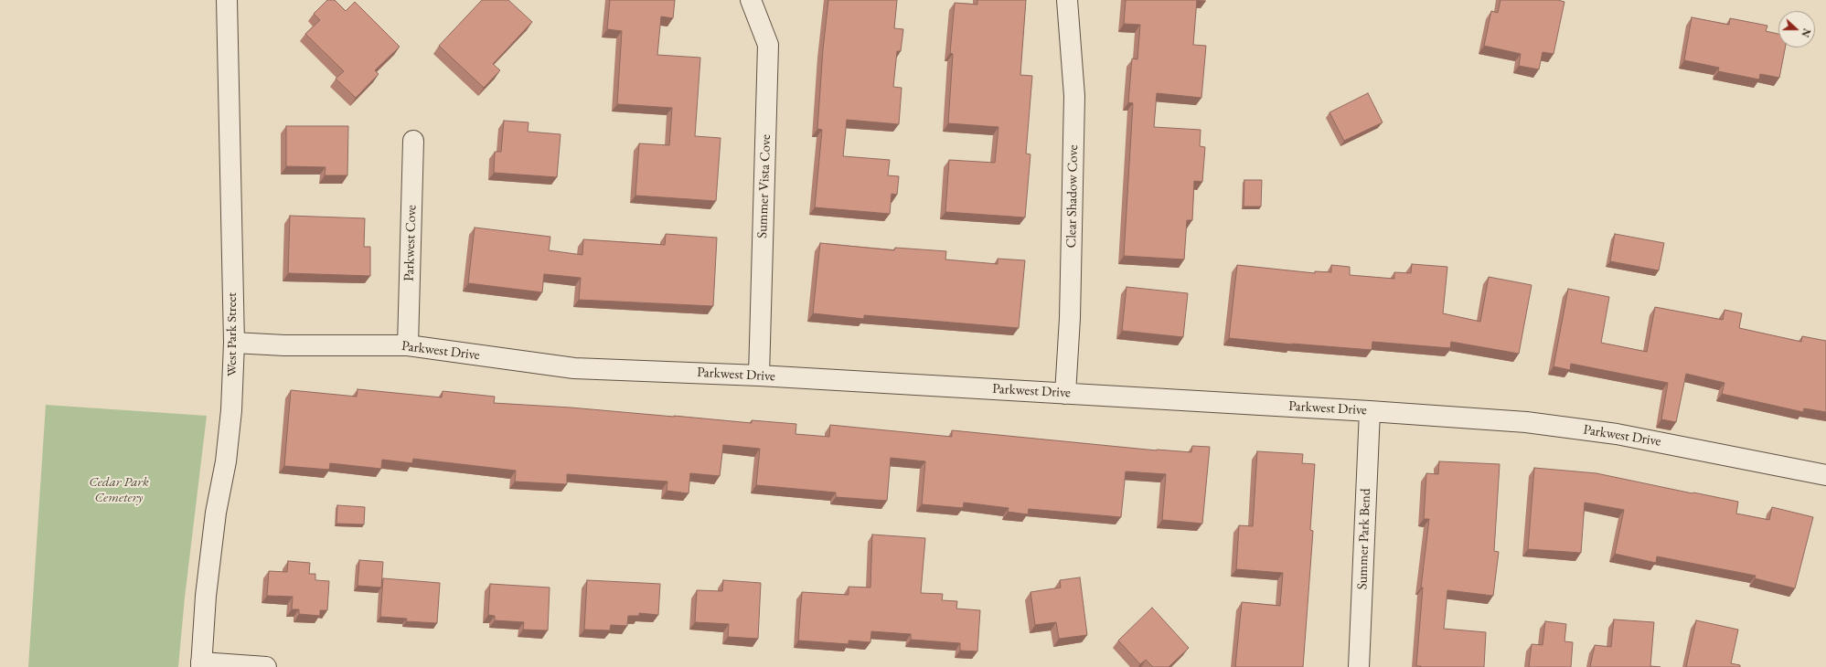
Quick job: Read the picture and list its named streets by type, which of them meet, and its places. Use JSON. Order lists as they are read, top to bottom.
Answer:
{
  "streets": {
    "street": [
      "Summer Vista Cove",
      "Clear Shadow Cove",
      "Parkwest Cove",
      "West Park Street",
      "Parkwest Drive",
      "Summer Park Bend"
    ]
  },
  "crossings": [
    ["Summer Vista Cove", "Parkwest Drive"],
    ["Clear Shadow Cove", "Parkwest Drive"],
    ["Parkwest Cove", "Parkwest Drive"],
    ["West Park Street", "Parkwest Drive"],
    ["Parkwest Drive", "Summer Park Bend"]
  ],
  "parks": ["Cedar Park Cemetery"],
  "north": "right"
}
